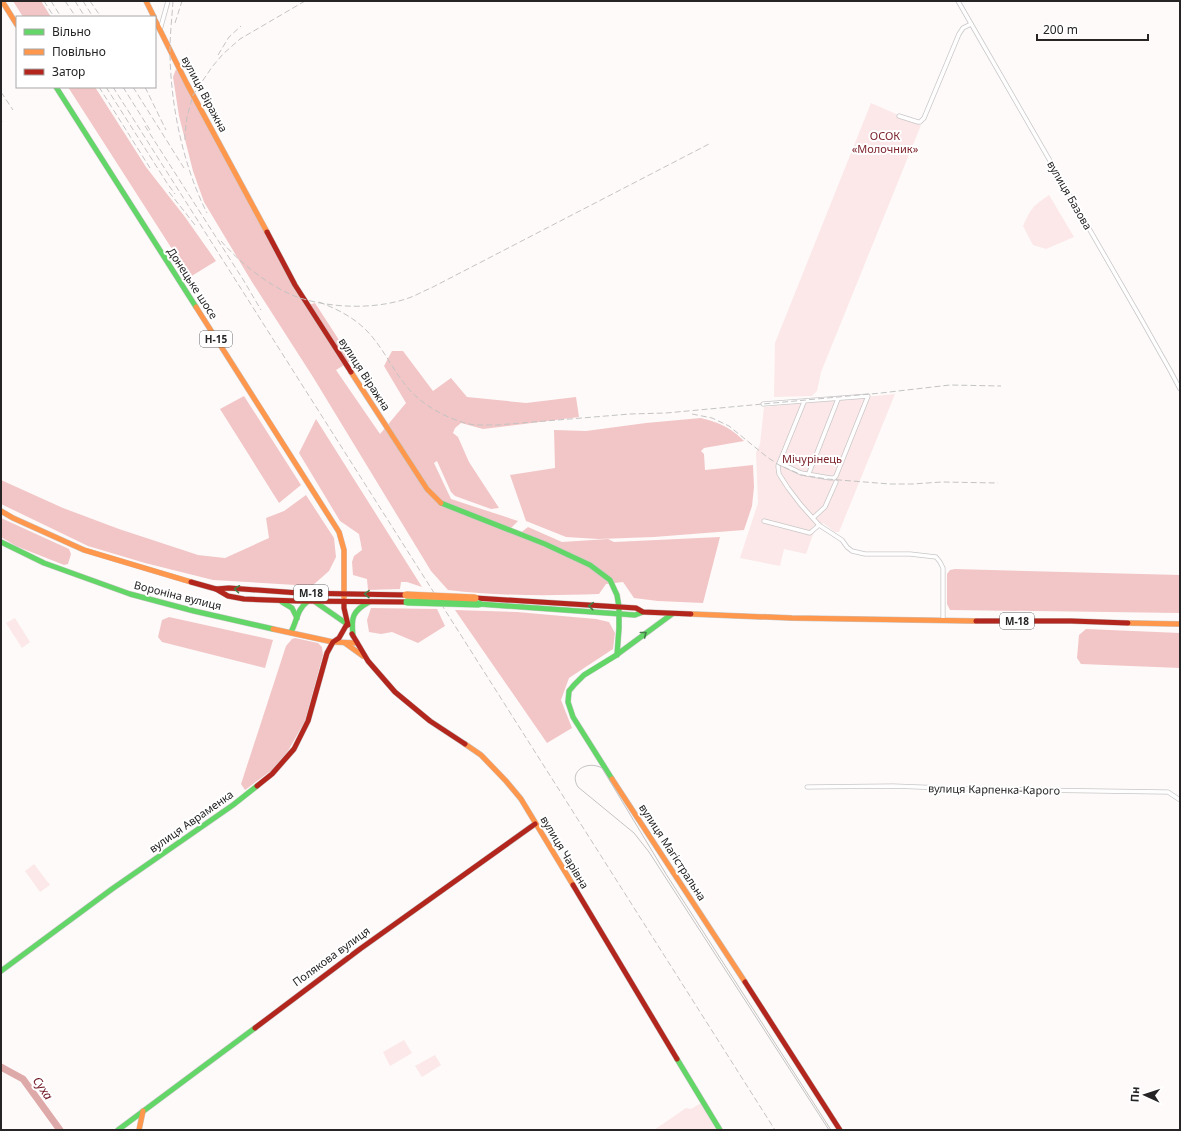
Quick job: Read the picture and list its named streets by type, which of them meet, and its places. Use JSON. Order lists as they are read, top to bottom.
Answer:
{
  "streets": {
    "main road": [
      "вулиця Віражна",
      "Донецьке шосе",
      "Н-15",
      "М-18",
      "Вороніна вулиця",
      "вулиця Авраменка",
      "вулиця Чарівна",
      "вулиця Магістральна",
      "Полякова вулиця"
    ],
    "street": ["вулиця Базова", "вулиця Карпенка-Карого"]
  },
  "crossings": [
    ["вулиця Віражна", "М-18"],
    ["вулиця Віражна", "вулиця Магістральна"],
    ["Донецьке шосе", "М-18"],
    ["Донецьке шосе", "вулиця Авраменка"],
    ["Донецьке шосе", "вулиця Чарівна"],
    ["М-18", "вулиця Магістральна"],
    ["Вороніна вулиця", "вулиця Авраменка"],
    ["Вороніна вулиця", "вулиця Чарівна"],
    ["вулиця Авраменка", "вулиця Чарівна"],
    ["вулиця Чарівна", "Полякова вулиця"]
  ],
  "water": ["Суха"],
  "parks": ["ОСОК «Молочник»", "Мічурінець"],
  "legend": ["Вільно", "Повільно", "Затор"],
  "scale_bar": "200 m",
  "north": "left"
}
